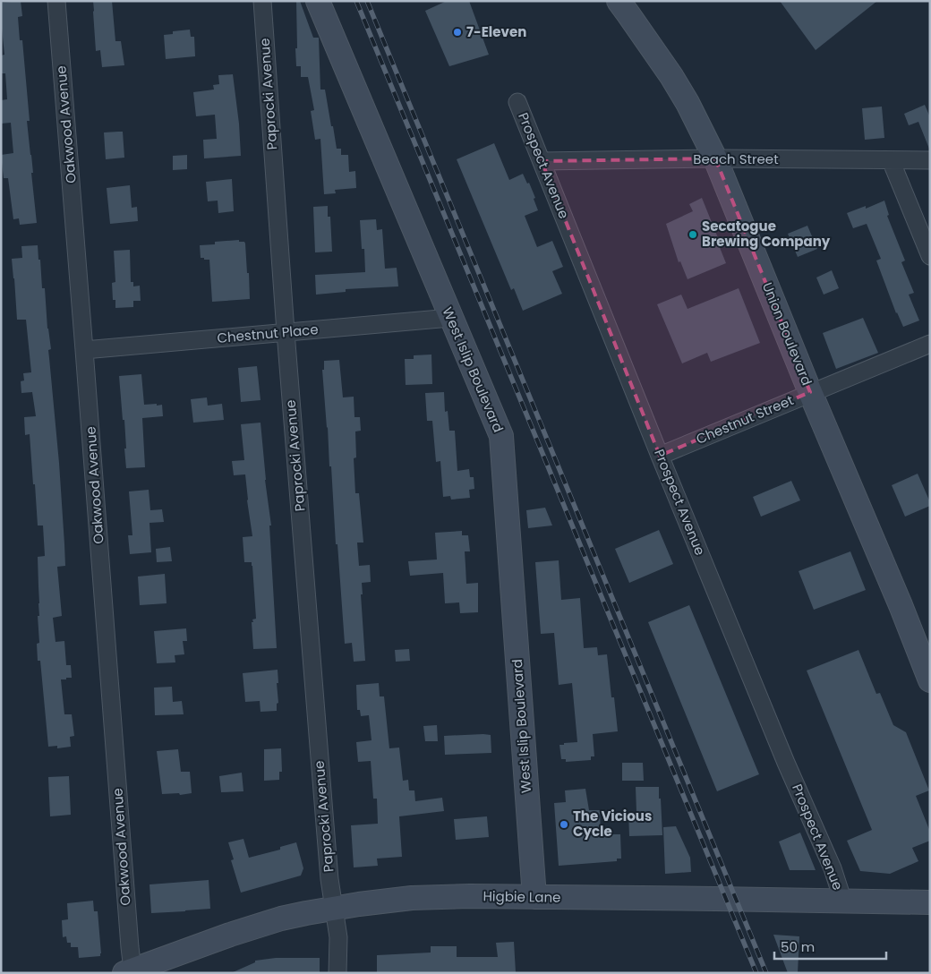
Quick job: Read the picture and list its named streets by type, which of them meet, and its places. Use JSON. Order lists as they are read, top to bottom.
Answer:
{
  "streets": {
    "main road": ["Union Boulevard", "West Islip Boulevard", "Higbie Lane"],
    "street": [
      "Paprocki Avenue",
      "Oakwood Avenue",
      "Beach Street",
      "Prospect Avenue",
      "Chestnut Place",
      "Chestnut Street"
    ]
  },
  "crossings": [
    ["Paprocki Avenue", "Chestnut Place"],
    ["Paprocki Avenue", "Higbie Lane"],
    ["Oakwood Avenue", "Chestnut Place"],
    ["Oakwood Avenue", "Higbie Lane"],
    ["Beach Street", "Prospect Avenue"],
    ["Beach Street", "Union Boulevard"],
    ["Prospect Avenue", "Chestnut Street"],
    ["Prospect Avenue", "Higbie Lane"],
    ["Chestnut Place", "West Islip Boulevard"],
    ["Union Boulevard", "Chestnut Street"],
    ["West Islip Boulevard", "Higbie Lane"]
  ],
  "places": ["7-Eleven", "Secatogue Brewing Company", "The Vicious Cycle"],
  "scale_bar": "50 m"
}
